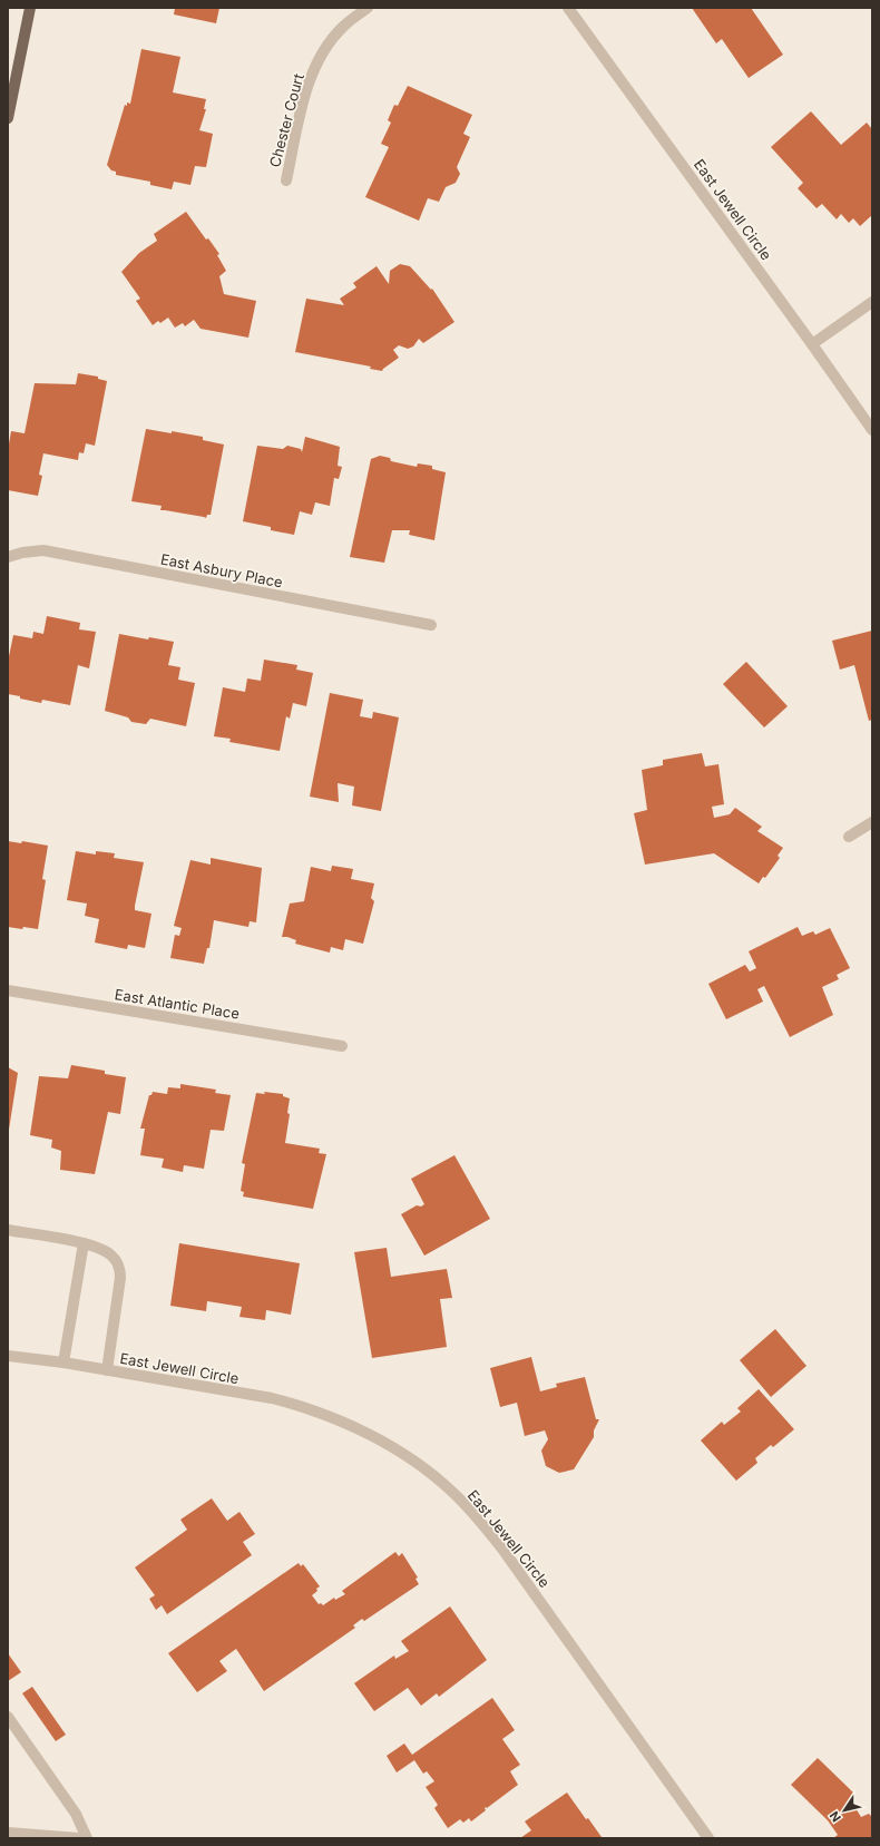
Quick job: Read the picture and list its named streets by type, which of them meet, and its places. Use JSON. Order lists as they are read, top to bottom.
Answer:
{
  "streets": {
    "street": [
      "Chester Court",
      "East Jewell Circle",
      "East Asbury Place",
      "East Atlantic Place"
    ]
  },
  "north": "bottom left"
}
